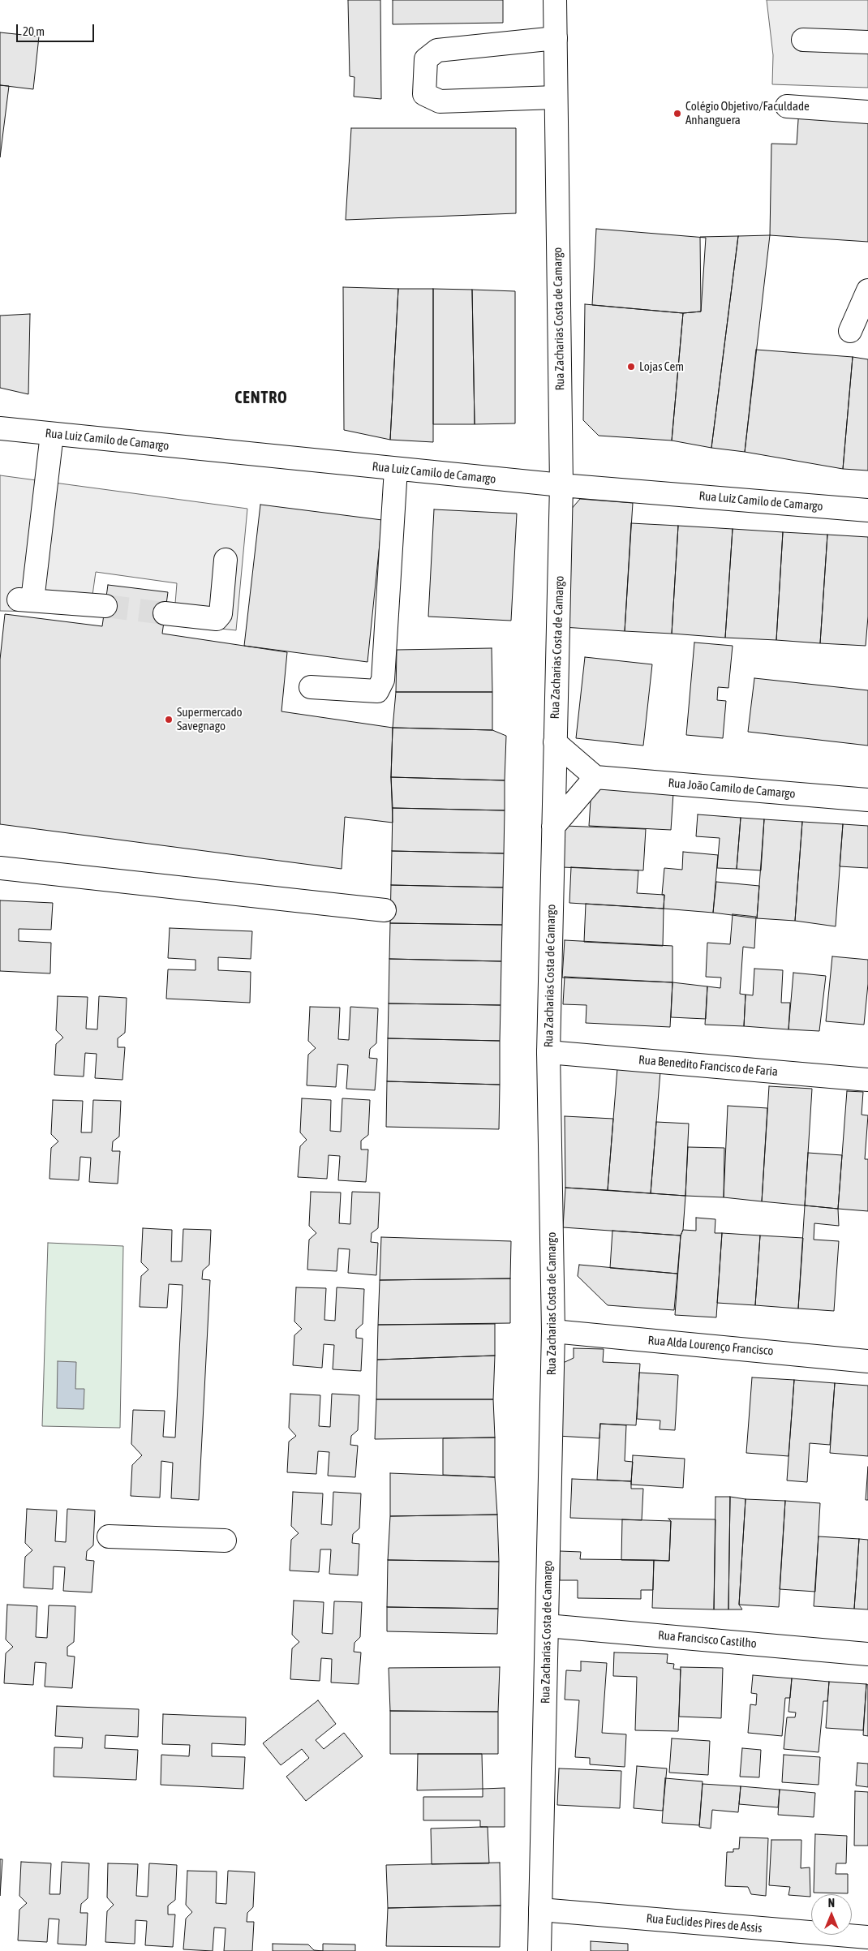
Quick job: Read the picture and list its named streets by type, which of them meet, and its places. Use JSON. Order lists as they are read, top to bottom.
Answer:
{
  "streets": {
    "main road": [
      "Rua Zacharias Costa de Camargo",
      "Rua Luiz Camilo de Camargo",
      "Rua João Camilo de Camargo",
      "Rua Benedito Francisco de Faria",
      "Rua Alda Lourenço Francisco",
      "Rua Francisco Castilho",
      "Rua Euclides Pires de Assis"
    ]
  },
  "crossings": [
    ["Rua Zacharias Costa de Camargo", "Rua Luiz Camilo de Camargo"],
    ["Rua Zacharias Costa de Camargo", "Rua Benedito Francisco de Faria"],
    ["Rua Zacharias Costa de Camargo", "Rua Alda Lourenço Francisco"],
    ["Rua Zacharias Costa de Camargo", "Rua Francisco Castilho"],
    ["Rua Zacharias Costa de Camargo", "Rua Euclides Pires de Assis"]
  ],
  "districts": ["CENTRO"],
  "places": ["Colégio Objetivo/Faculdade Anhanguera", "Lojas Cem", "Supermercado Savegnago"],
  "scale_bar": "20 m",
  "north": "top"
}
